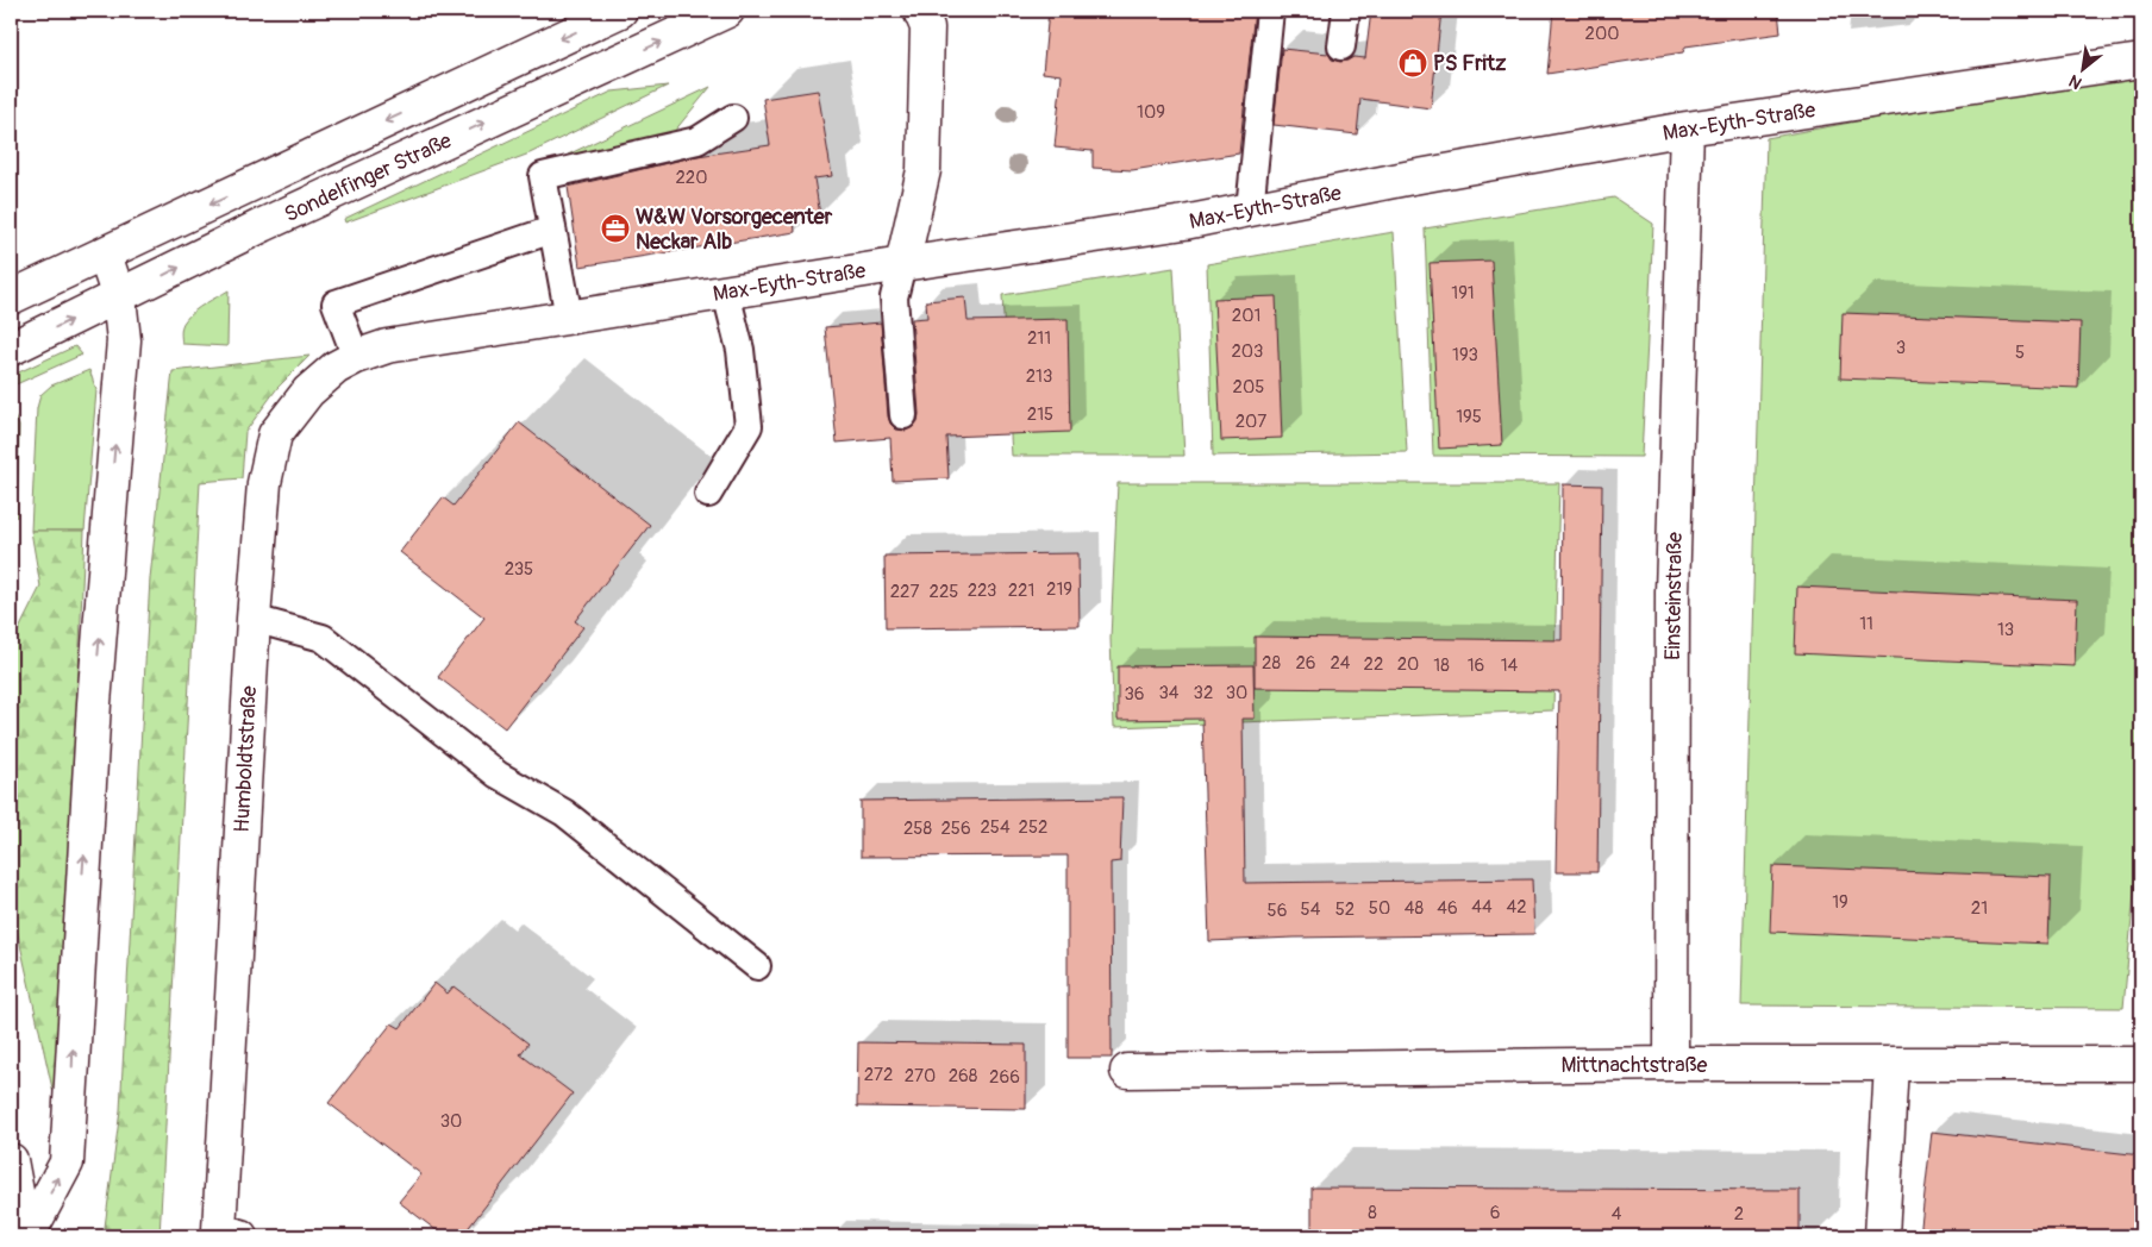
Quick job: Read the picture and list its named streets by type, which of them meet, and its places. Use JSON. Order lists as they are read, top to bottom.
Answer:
{
  "streets": {
    "street": [
      "Max-Eyth-Straße",
      "Sondelfinger Straße",
      "Einsteinstraße",
      "Humboldtstraße",
      "Mittnachtstraße"
    ]
  },
  "crossings": [
    ["Max-Eyth-Straße", "Einsteinstraße"],
    ["Max-Eyth-Straße", "Humboldtstraße"],
    ["Einsteinstraße", "Mittnachtstraße"]
  ],
  "places": {
    "shop": ["PS Fritz"],
    "office": ["W&W Vorsorgecenter Neckar Alb"]
  },
  "house_numbers": [
    "200",
    "109",
    "220",
    "191",
    "201",
    "211",
    "3",
    "203",
    "5",
    "193",
    "213",
    "205",
    "215",
    "195",
    "207",
    "235",
    "219",
    "223",
    "221",
    "227",
    "225",
    "11",
    "13",
    "28",
    "26",
    "24",
    "22",
    "20",
    "18",
    "16",
    "14",
    "34",
    "32",
    "30",
    "36",
    "254",
    "252",
    "258",
    "256",
    "19",
    "44",
    "42",
    "50",
    "48",
    "46",
    "21",
    "54",
    "52",
    "56",
    "272",
    "270",
    "268",
    "266",
    "30",
    "8",
    "6",
    "4",
    "2"
  ],
  "north": "bottom left"
}
